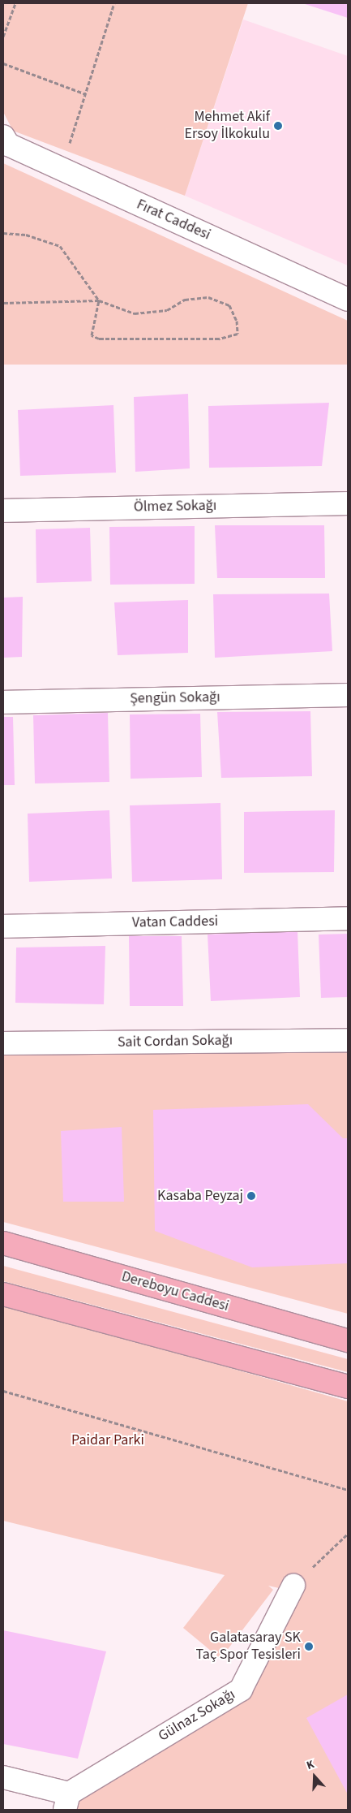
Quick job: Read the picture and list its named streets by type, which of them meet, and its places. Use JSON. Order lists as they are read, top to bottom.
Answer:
{
  "streets": {
    "main road": ["Dereboyu Caddesi"],
    "street": [
      "Fırat Caddesi",
      "Ölmez Sokağı",
      "Şengün Sokağı",
      "Vatan Caddesi",
      "Sait Cordan Sokağı",
      "Gülnaz Sokağı"
    ]
  },
  "parks": ["Paidar Parki"],
  "places": ["Mehmet Akif Ersoy İlkokulu", "Kasaba Peyzaj", "Galatasaray SK Taç Spor Tesisleri"],
  "north": "top"
}
